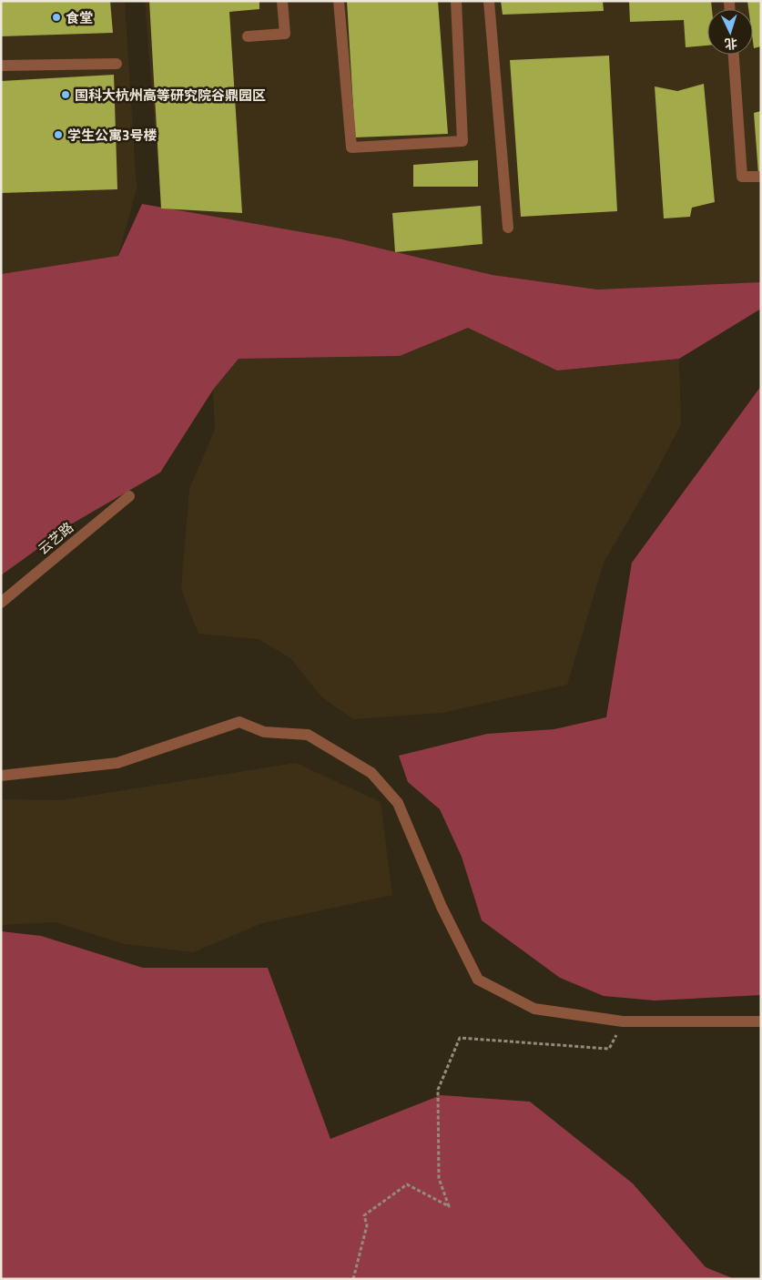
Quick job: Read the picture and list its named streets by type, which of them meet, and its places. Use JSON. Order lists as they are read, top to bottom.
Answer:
{
  "streets": {
    "street": ["云艺路"]
  },
  "places": ["食堂", "国科大杭州高等研究院谷鼎园区", "学生公寓3号楼"],
  "north": "bottom"
}
